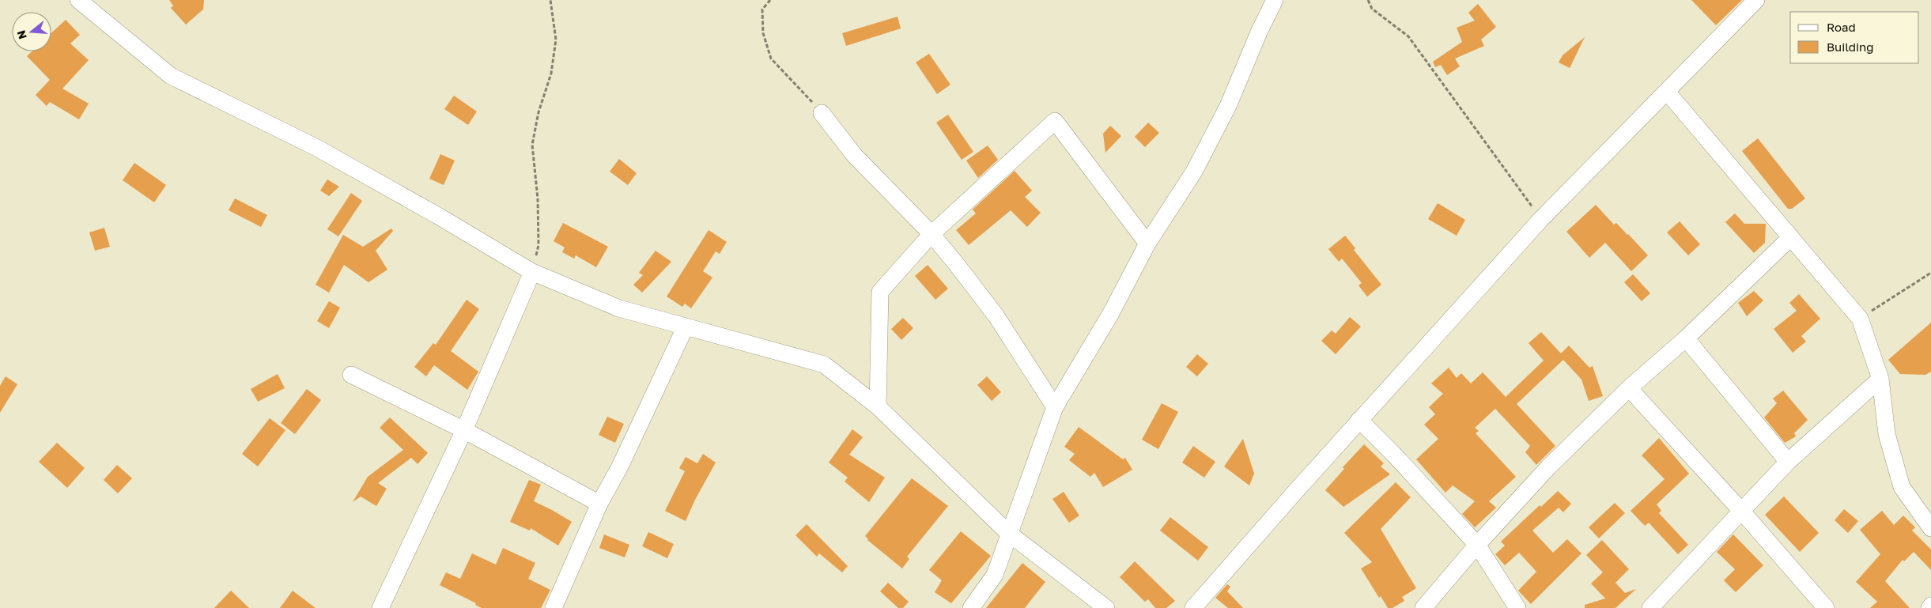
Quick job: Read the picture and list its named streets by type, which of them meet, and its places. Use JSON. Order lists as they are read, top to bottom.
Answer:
{
  "legend": ["Road", "Building"],
  "north": "left"
}
